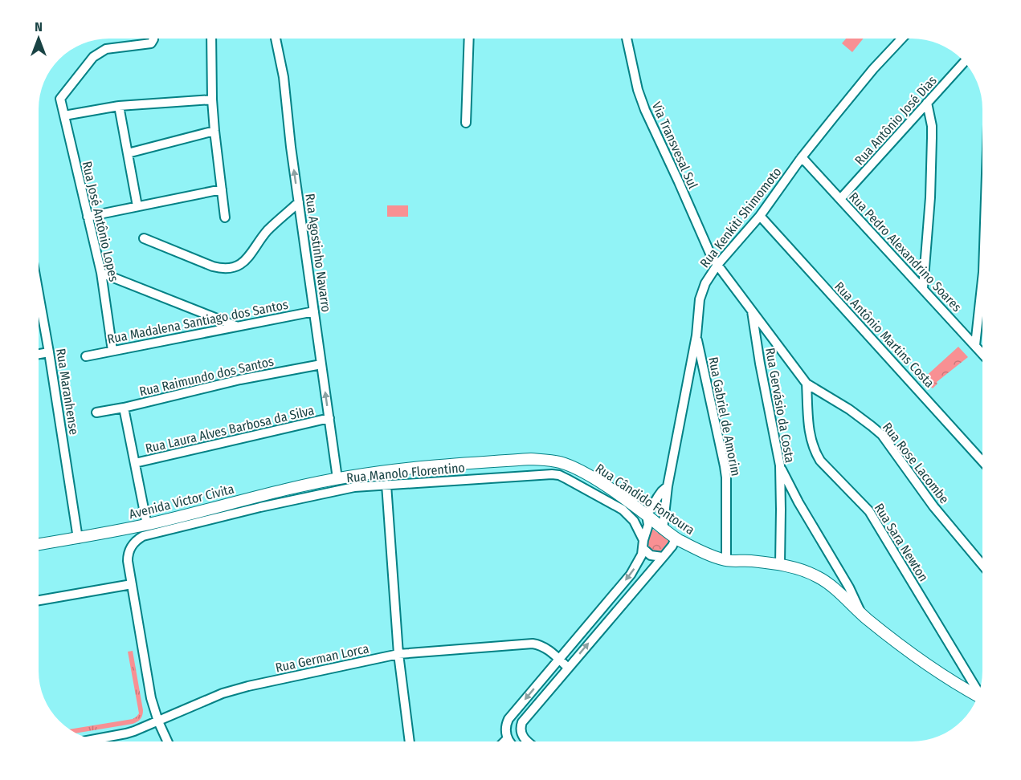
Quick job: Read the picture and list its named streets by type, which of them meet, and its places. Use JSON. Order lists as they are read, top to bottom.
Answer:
{
  "streets": {
    "main road": ["Rua Cândido Fontoura", "Avenida Victor Civita"],
    "street": [
      "Rua Antônio José Dias",
      "Via Transvesal Sul",
      "Rua Kenkiti Shimomoto",
      "Rua José Antônio Lopes",
      "Rua Pedro Alexandrino Soares",
      "Rua Agostinho Navarro",
      "Rua Madalena Santiago dos Santos",
      "Rua Antônio Martins Costa",
      "Rua Raimundo dos Santos",
      "Rua Maranhense",
      "Rua Gervásio da Costa",
      "Rua Gabriel de Amorim",
      "Rua Laura Alves Barbosa da Silva",
      "Rua Rose Lacombe",
      "Rua Manolo Florentino",
      "Rua Sara Newton",
      "Rua German Lorca"
    ]
  },
  "crossings": [
    ["Rua Antônio José Dias", "Rua Pedro Alexandrino Soares"],
    ["Via Transvesal Sul", "Rua Kenkiti Shimomoto"],
    ["Via Transvesal Sul", "Rua Gervásio da Costa"],
    ["Via Transvesal Sul", "Rua Rose Lacombe"],
    ["Via Transvesal Sul", "Rua Sara Newton"],
    ["Rua Kenkiti Shimomoto", "Rua Pedro Alexandrino Soares"],
    ["Rua Kenkiti Shimomoto", "Rua Antônio Martins Costa"],
    ["Rua Kenkiti Shimomoto", "Rua Gabriel de Amorim"],
    ["Rua Kenkiti Shimomoto", "Rua Cândido Fontoura"],
    ["Rua José Antônio Lopes", "Rua Madalena Santiago dos Santos"],
    ["Rua Agostinho Navarro", "Rua Madalena Santiago dos Santos"],
    ["Rua Agostinho Navarro", "Rua Raimundo dos Santos"],
    ["Rua Agostinho Navarro", "Rua Laura Alves Barbosa da Silva"],
    ["Rua Agostinho Navarro", "Rua Cândido Fontoura"],
    ["Rua Agostinho Navarro", "Avenida Victor Civita"],
    ["Rua Maranhense", "Avenida Victor Civita"],
    ["Rua Gervásio da Costa", "Rua Cândido Fontoura"],
    ["Rua Gabriel de Amorim", "Rua Cândido Fontoura"],
    ["Rua Rose Lacombe", "Rua Sara Newton"],
    ["Rua Manolo Florentino", "Rua German Lorca"],
    ["Rua Cândido Fontoura", "Avenida Victor Civita"]
  ],
  "north": "top"
}
